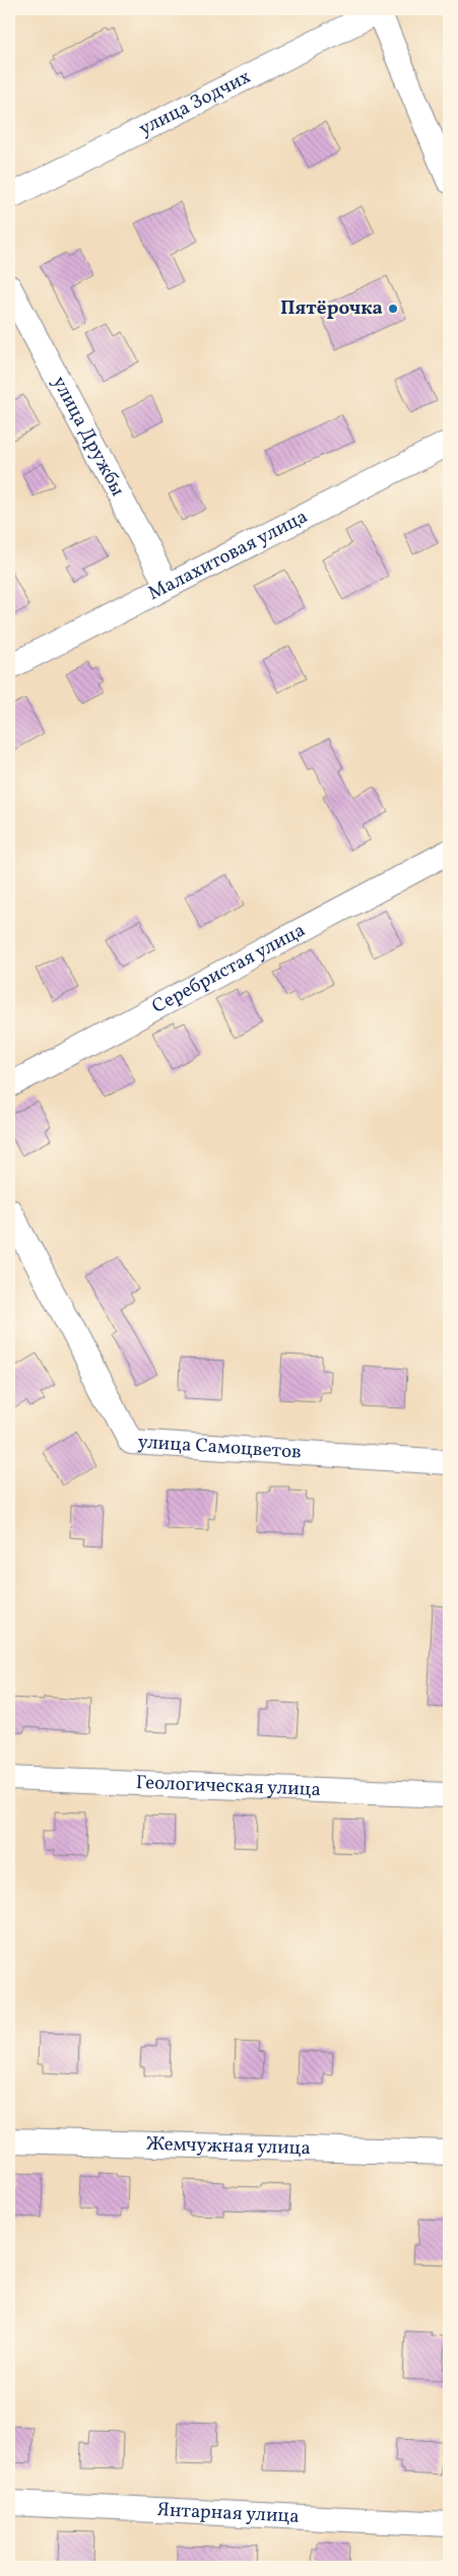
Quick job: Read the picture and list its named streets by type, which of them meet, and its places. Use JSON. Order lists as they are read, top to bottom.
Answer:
{
  "streets": {
    "street": [
      "улица Зодчих",
      "улица Дружбы",
      "Малахитовая улица",
      "Серебристая улица",
      "улица Самоцветов",
      "Геологическая улица",
      "Жемчужная улица",
      "Янтарная улица"
    ]
  },
  "crossings": [
    ["улица Дружбы", "Малахитовая улица"]
  ],
  "places": ["Пятёрочка"]
}
